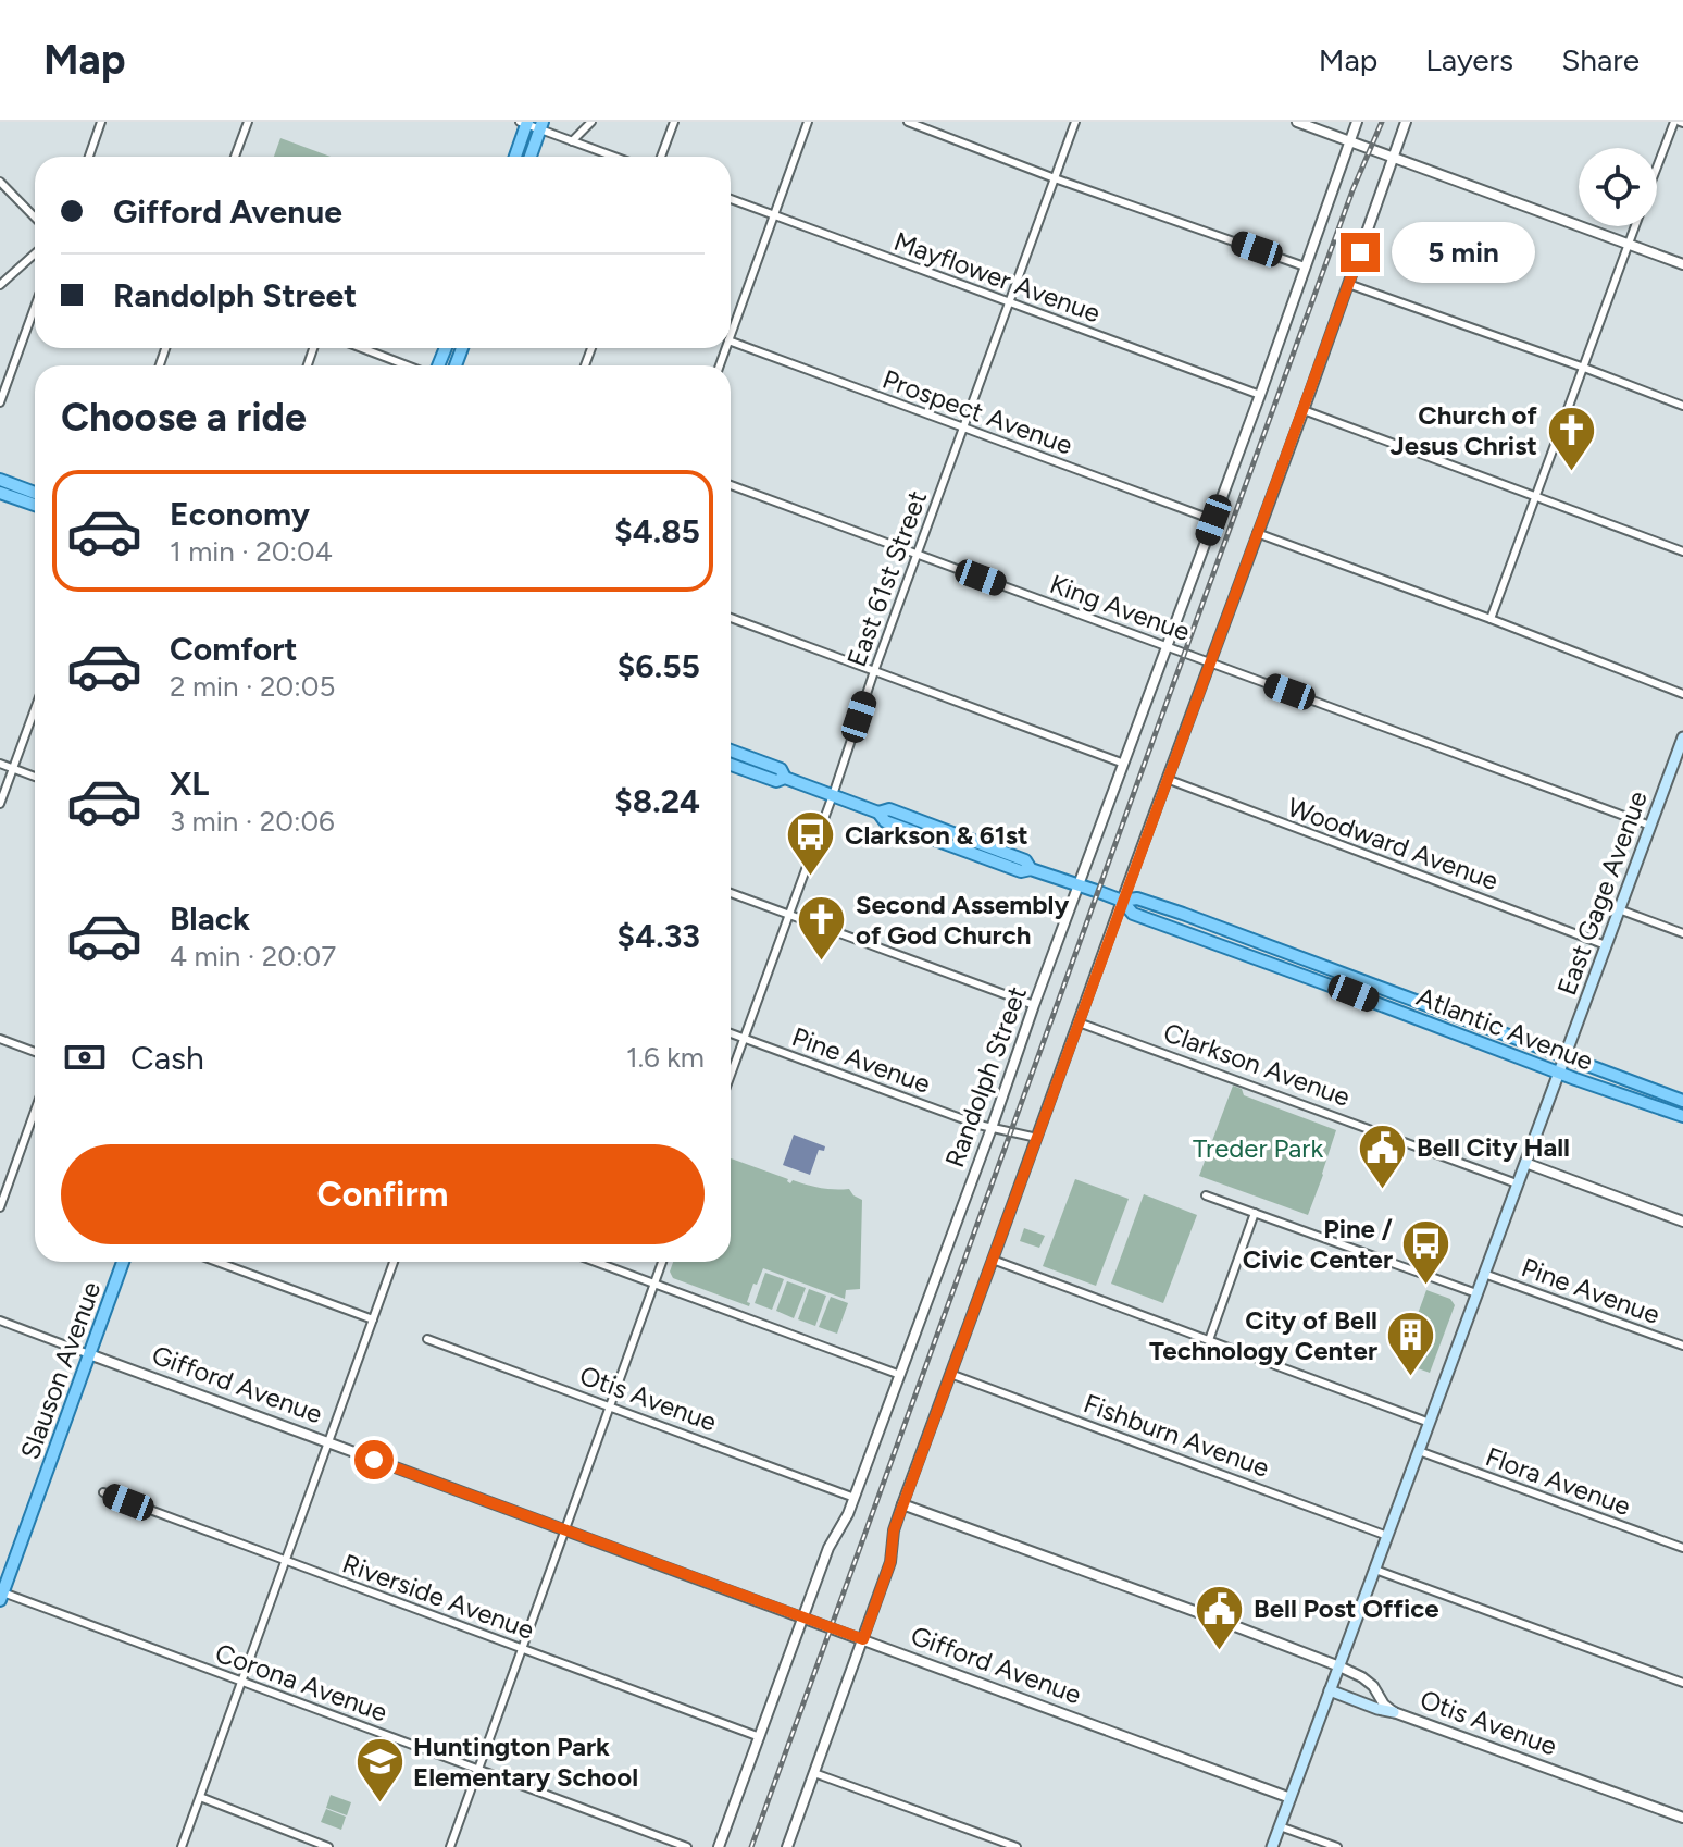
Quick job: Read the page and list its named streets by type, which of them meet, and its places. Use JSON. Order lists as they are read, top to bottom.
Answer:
{
  "streets": {
    "main road": ["East Gage Avenue", "Atlantic Avenue", "Slauson Avenue"],
    "street": [
      "Mayflower Avenue",
      "Prospect Avenue",
      "East 61st Street",
      "King Avenue",
      "Woodward Avenue",
      "Pine Avenue",
      "Clarkson Avenue",
      "Randolph Street",
      "Gifford Avenue",
      "Otis Avenue",
      "Fishburn Avenue",
      "Flora Avenue",
      "Riverside Avenue",
      "Corona Avenue"
    ]
  },
  "crossings": [
    ["Mayflower Avenue", "East 61st Street"],
    ["Mayflower Avenue", "Randolph Street"],
    ["Prospect Avenue", "East 61st Street"],
    ["Prospect Avenue", "Randolph Street"],
    ["East 61st Street", "King Avenue"],
    ["East 61st Street", "Atlantic Avenue"],
    ["East 61st Street", "Pine Avenue"],
    ["King Avenue", "East Gage Avenue"],
    ["King Avenue", "Randolph Street"],
    ["Woodward Avenue", "East Gage Avenue"],
    ["East Gage Avenue", "Atlantic Avenue"],
    ["East Gage Avenue", "Pine Avenue"],
    ["East Gage Avenue", "Clarkson Avenue"],
    ["East Gage Avenue", "Gifford Avenue"],
    ["East Gage Avenue", "Otis Avenue"],
    ["East Gage Avenue", "Fishburn Avenue"],
    ["East Gage Avenue", "Flora Avenue"],
    ["Atlantic Avenue", "Randolph Street"],
    ["Pine Avenue", "Randolph Street"],
    ["Randolph Street", "Gifford Avenue"],
    ["Randolph Street", "Otis Avenue"],
    ["Randolph Street", "Riverside Avenue"],
    ["Slauson Avenue", "Gifford Avenue"],
    ["Slauson Avenue", "Corona Avenue"]
  ],
  "parks": ["Treder Park"],
  "places": {
    "church": ["Church of Jesus Christ", "Second Assembly of God Church"],
    "bus stop": ["Clarkson & 61st", "Pine / Civic Center"],
    "public building": ["Bell City Hall", "Bell Post Office"],
    "building": ["City of Bell Technology Center"],
    "school or university": ["Huntington Park Elementary School"]
  },
  "page": {
    "header": "Map",
    "nav": ["Map", "Layers", "Share"],
    "banner": ["Gifford Avenue", "Randolph Street"],
    "bubble": "5 min",
    "heading": "Choose a ride",
    "list": [
      {
        "name": "Economy",
        "note": "1 min · 20:04",
        "value": "$4.85"
      },
      {
        "name": "Comfort",
        "note": "2 min · 20:05",
        "value": "$6.55"
      },
      {
        "name": "XL",
        "note": "3 min · 20:06",
        "value": "$8.24"
      },
      {
        "name": "Black",
        "note": "4 min · 20:07",
        "value": "$4.33"
      }
    ],
    "pay": ["Cash", "1.6 km"],
    "buttons": "Confirm"
  }
}
